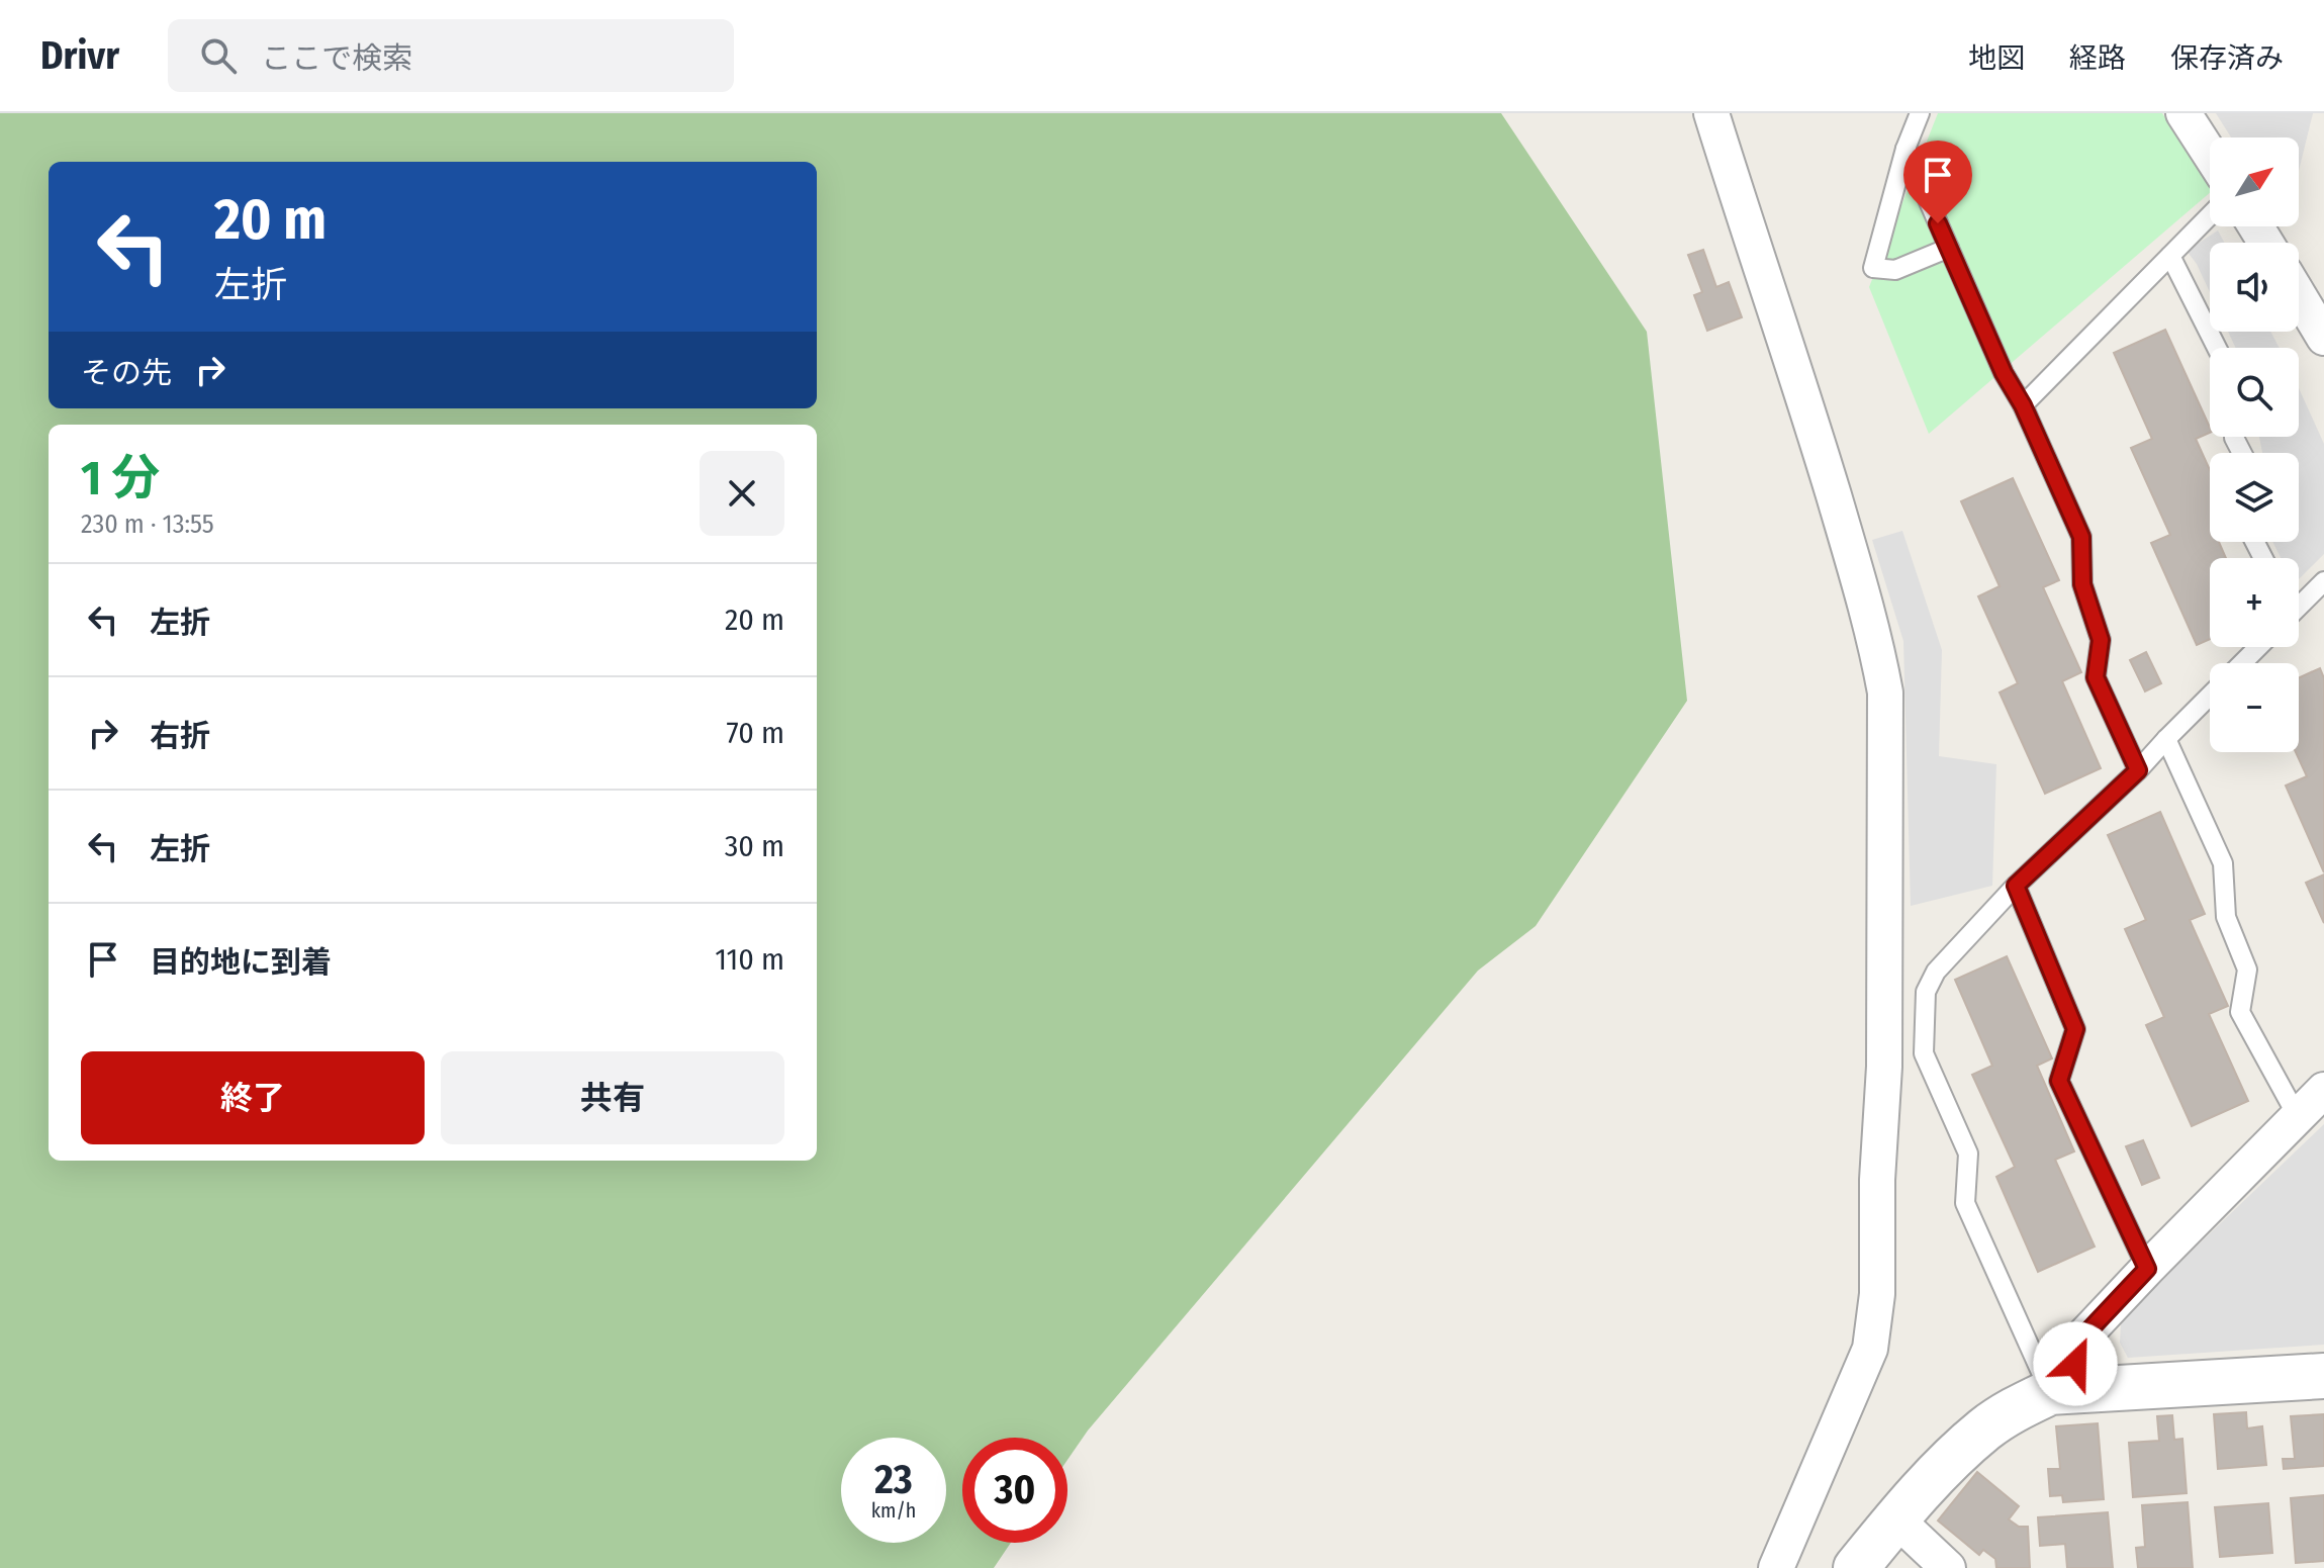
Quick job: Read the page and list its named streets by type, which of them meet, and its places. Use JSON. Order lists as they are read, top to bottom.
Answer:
{
  "north": "top right",
  "page": {
    "header": "Drivr",
    "search": "ここで検索",
    "nav": ["地図", "経路", "保存済み"],
    "map_buttons": ["+", "−"],
    "turn": ["20 m", "左折"],
    "then": "その先",
    "heading": ["1 分", "230 m · 13:55"],
    "list": [
      {
        "name": "左折",
        "value": "20 m"
      },
      {
        "name": "右折",
        "value": "70 m"
      },
      {
        "name": "左折",
        "value": "30 m"
      },
      {
        "name": "目的地に到着",
        "value": "110 m"
      }
    ],
    "buttons": ["終了", "共有"],
    "speed": "23 km/h",
    "limit": "30"
  }
}
